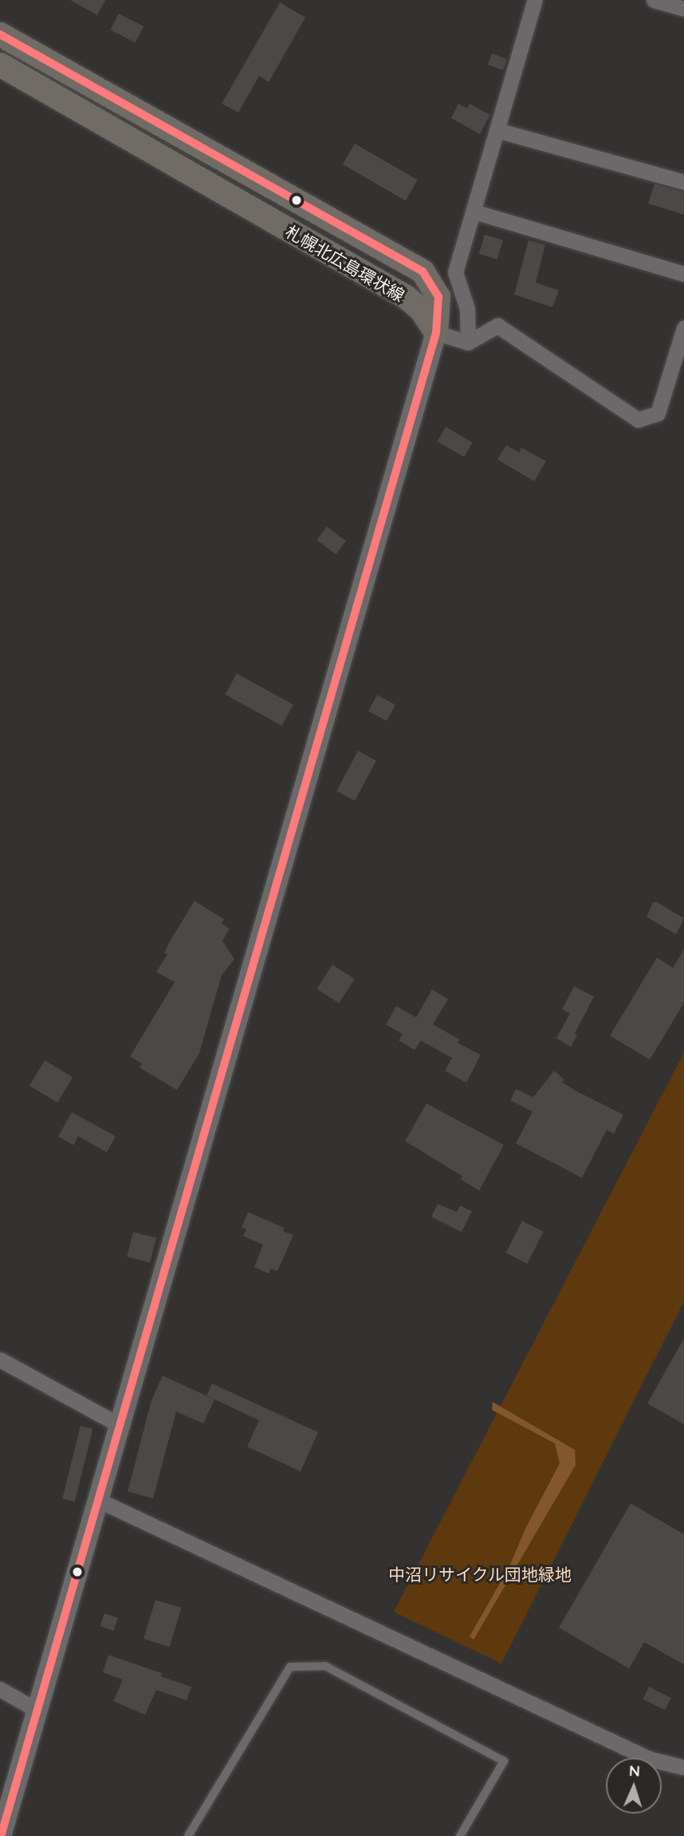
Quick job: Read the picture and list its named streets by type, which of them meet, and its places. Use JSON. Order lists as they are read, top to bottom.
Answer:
{
  "streets": {
    "main road": ["札幌北広島環状線"]
  },
  "parks": ["中沼リサイクル団地緑地"],
  "north": "top"
}
